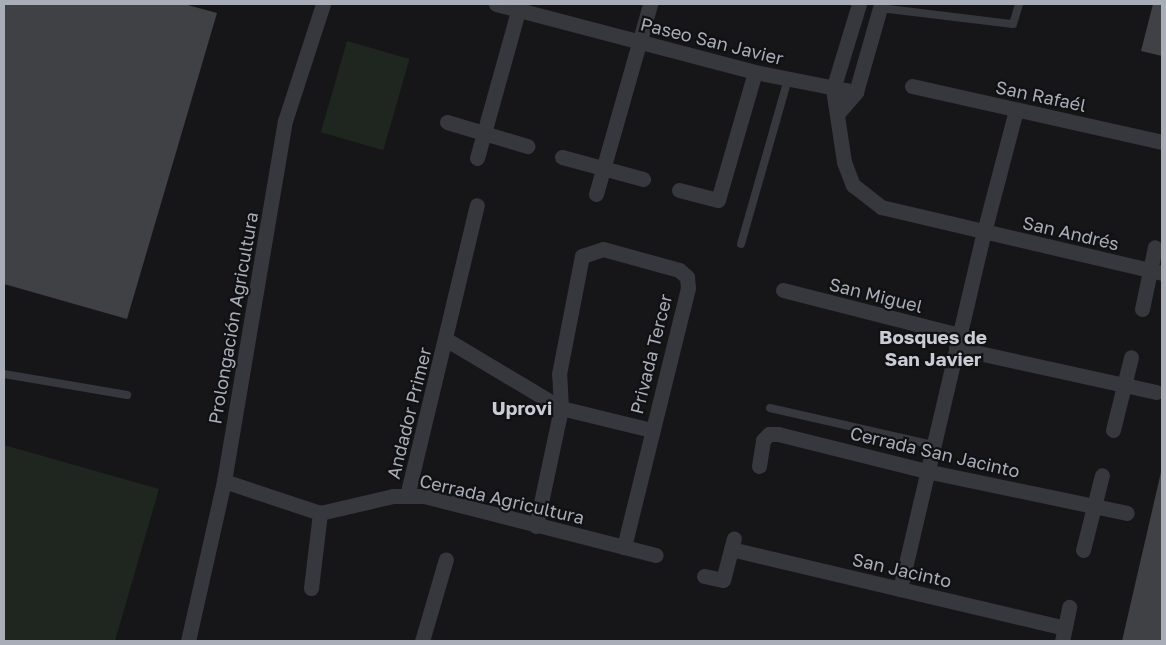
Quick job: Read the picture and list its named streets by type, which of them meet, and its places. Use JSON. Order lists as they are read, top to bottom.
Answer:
{
  "streets": {
    "street": [
      "Paseo San Javier",
      "San Rafaél",
      "San Andrés",
      "San Miguel",
      "Prolongación Agricultura",
      "Privada Tercer",
      "Andador Primer",
      "Cerrada San Jacinto",
      "Cerrada Agricultura",
      "San Jacinto"
    ]
  },
  "crossings": [
    ["Privada Tercer", "Cerrada Agricultura"],
    ["Andador Primer", "Cerrada Agricultura"]
  ],
  "districts": ["Bosques de San Javier", "Uprovi"]
}
